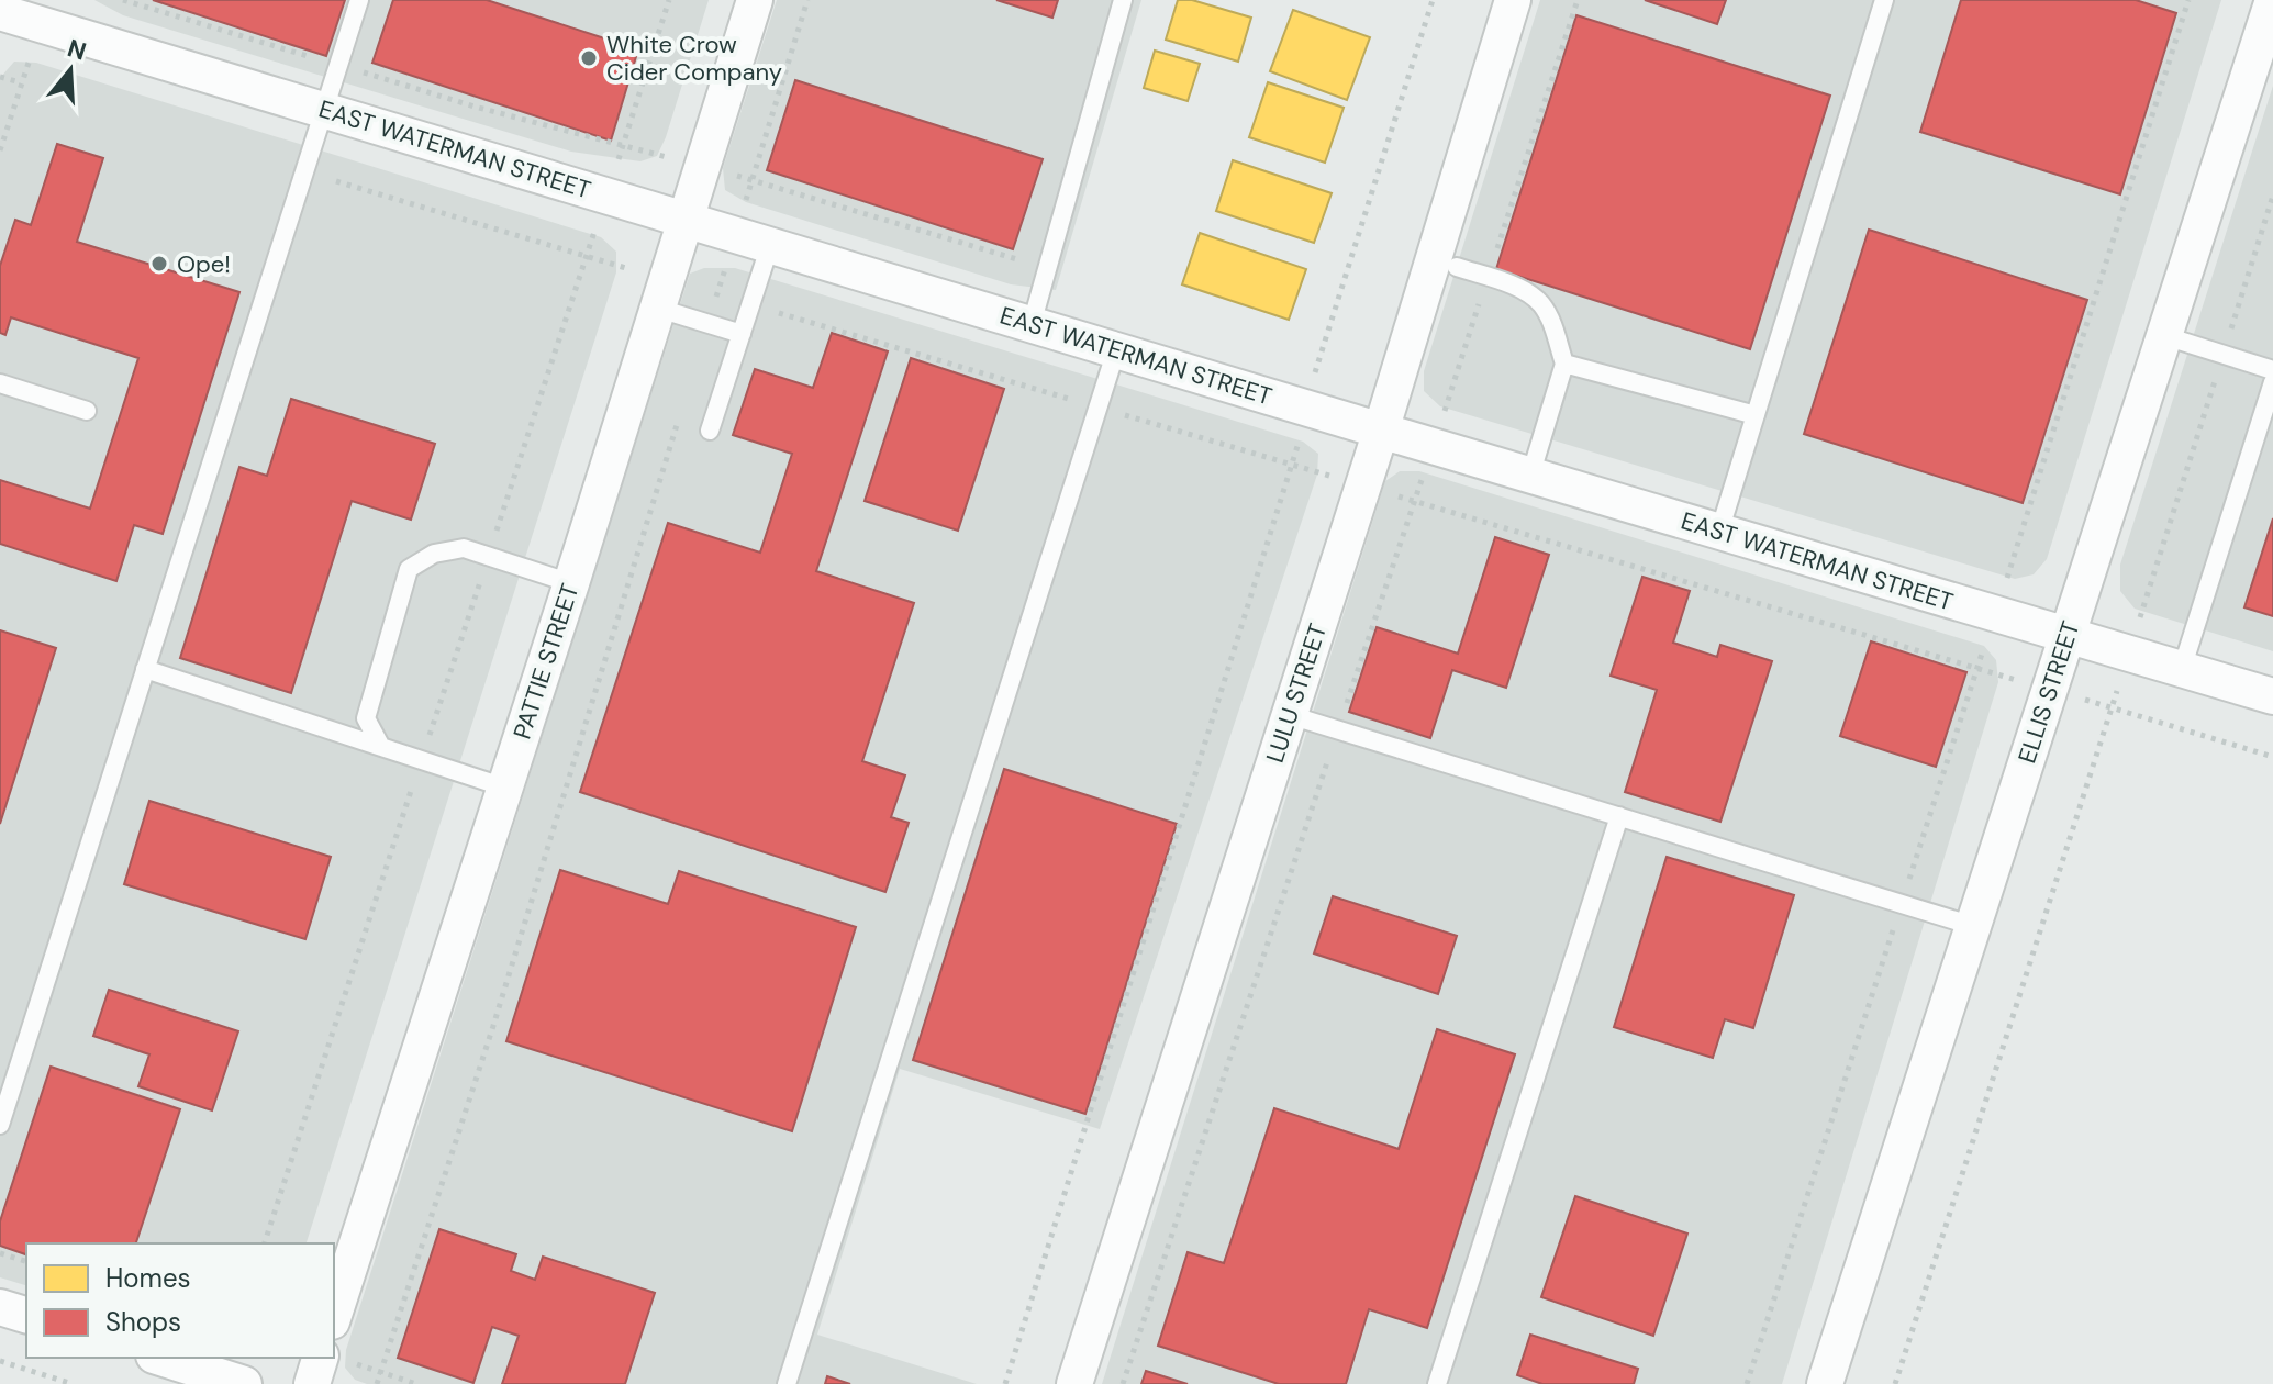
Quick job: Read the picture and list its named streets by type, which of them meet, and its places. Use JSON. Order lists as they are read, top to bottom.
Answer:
{
  "streets": {
    "street": [
      "EAST WATERMAN STREET",
      "PATTIE STREET",
      "ELLIS STREET",
      "LULU STREET"
    ]
  },
  "crossings": [
    ["EAST WATERMAN STREET", "PATTIE STREET"],
    ["EAST WATERMAN STREET", "ELLIS STREET"],
    ["EAST WATERMAN STREET", "LULU STREET"]
  ],
  "places": ["White Crow Cider Company", "Ope!"],
  "legend": ["Homes", "Shops"],
  "north": "top"
}
